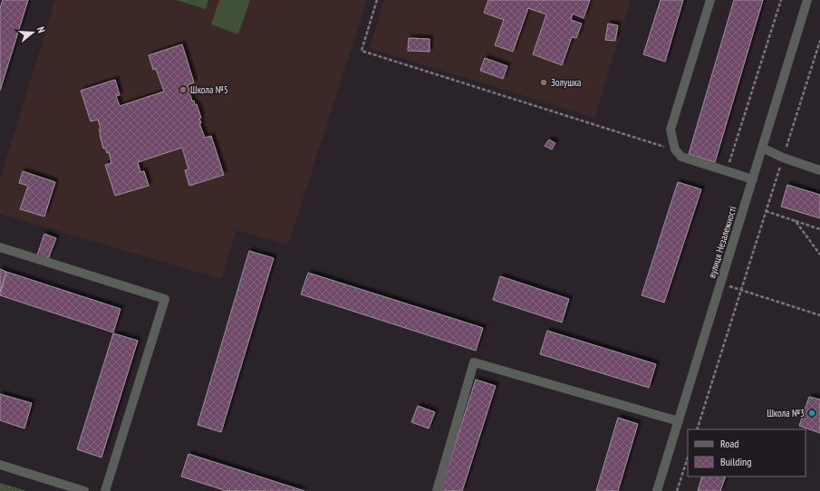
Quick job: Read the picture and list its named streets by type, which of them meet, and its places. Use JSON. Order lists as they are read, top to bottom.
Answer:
{
  "streets": {
    "street": ["вулиця Незалежності"]
  },
  "places": ["Золушка", "Школа №5", "Школа №3"],
  "legend": ["Road", "Building"],
  "north": "right"
}
